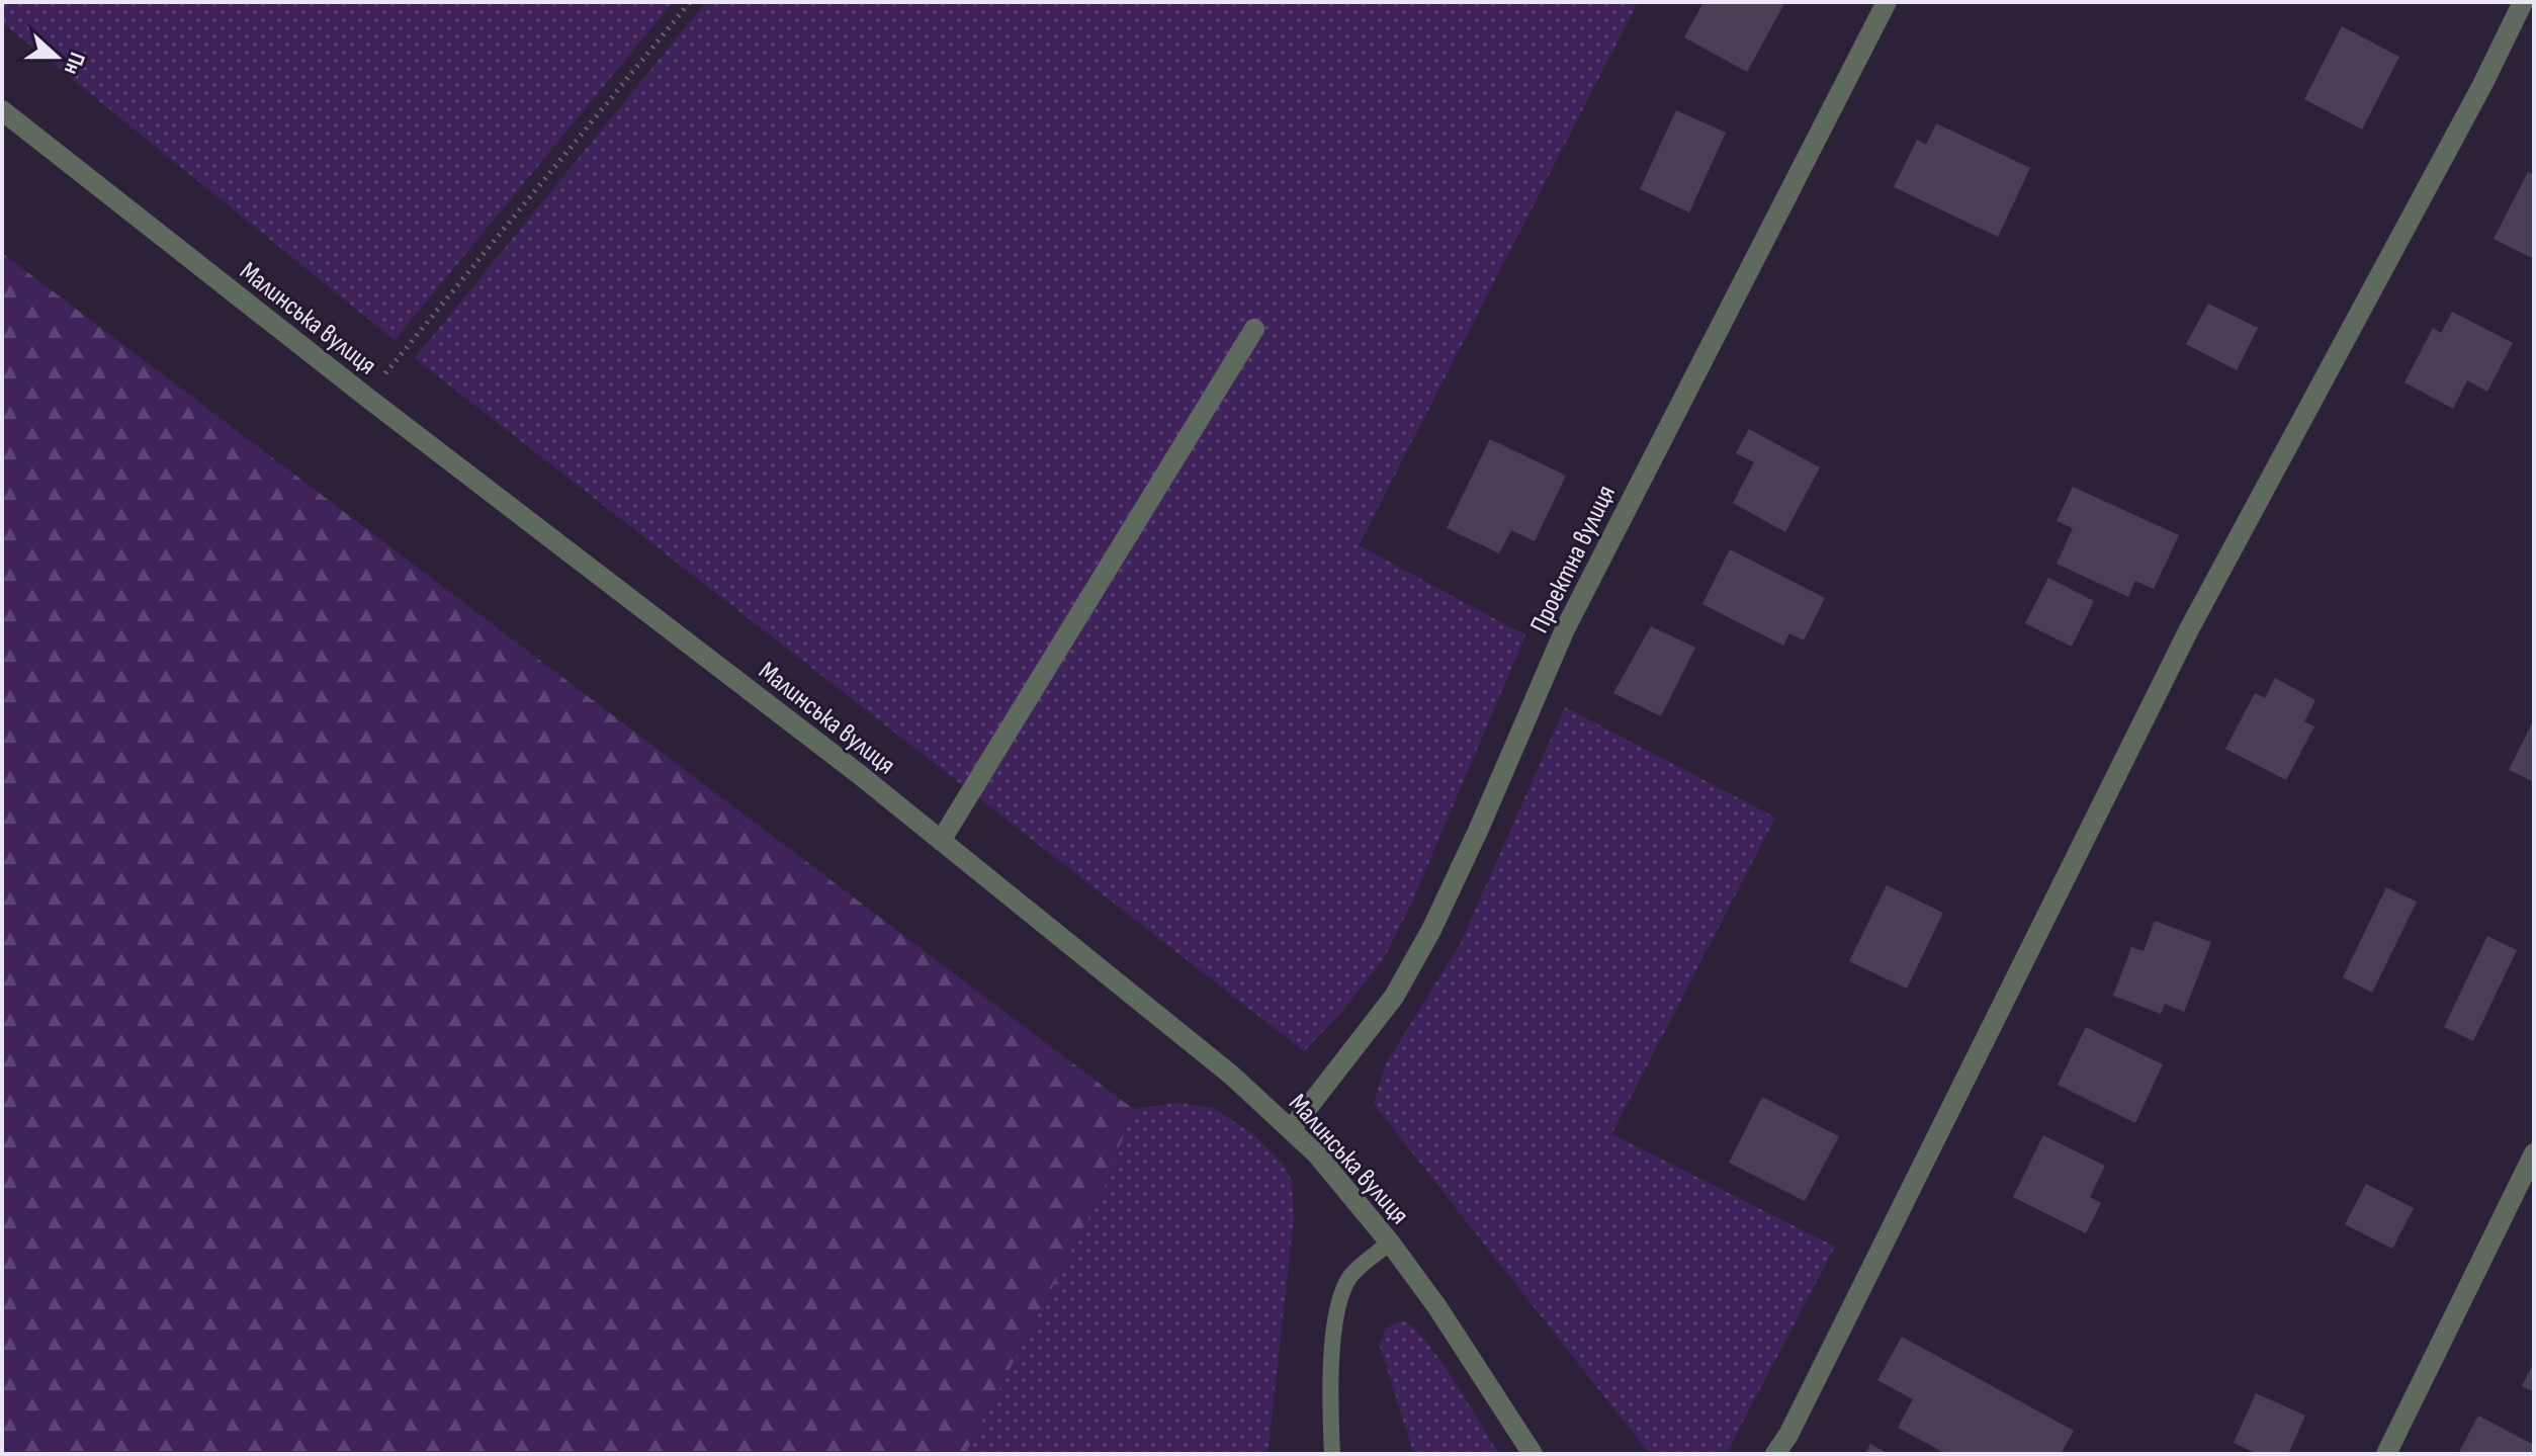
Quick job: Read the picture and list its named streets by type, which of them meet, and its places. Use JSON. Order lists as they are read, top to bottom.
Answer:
{
  "streets": {
    "street": ["Малинська вулиця", "Проектна вулиця"]
  },
  "crossings": [
    ["Малинська вулиця", "Проектна вулиця"]
  ],
  "north": "right"
}
